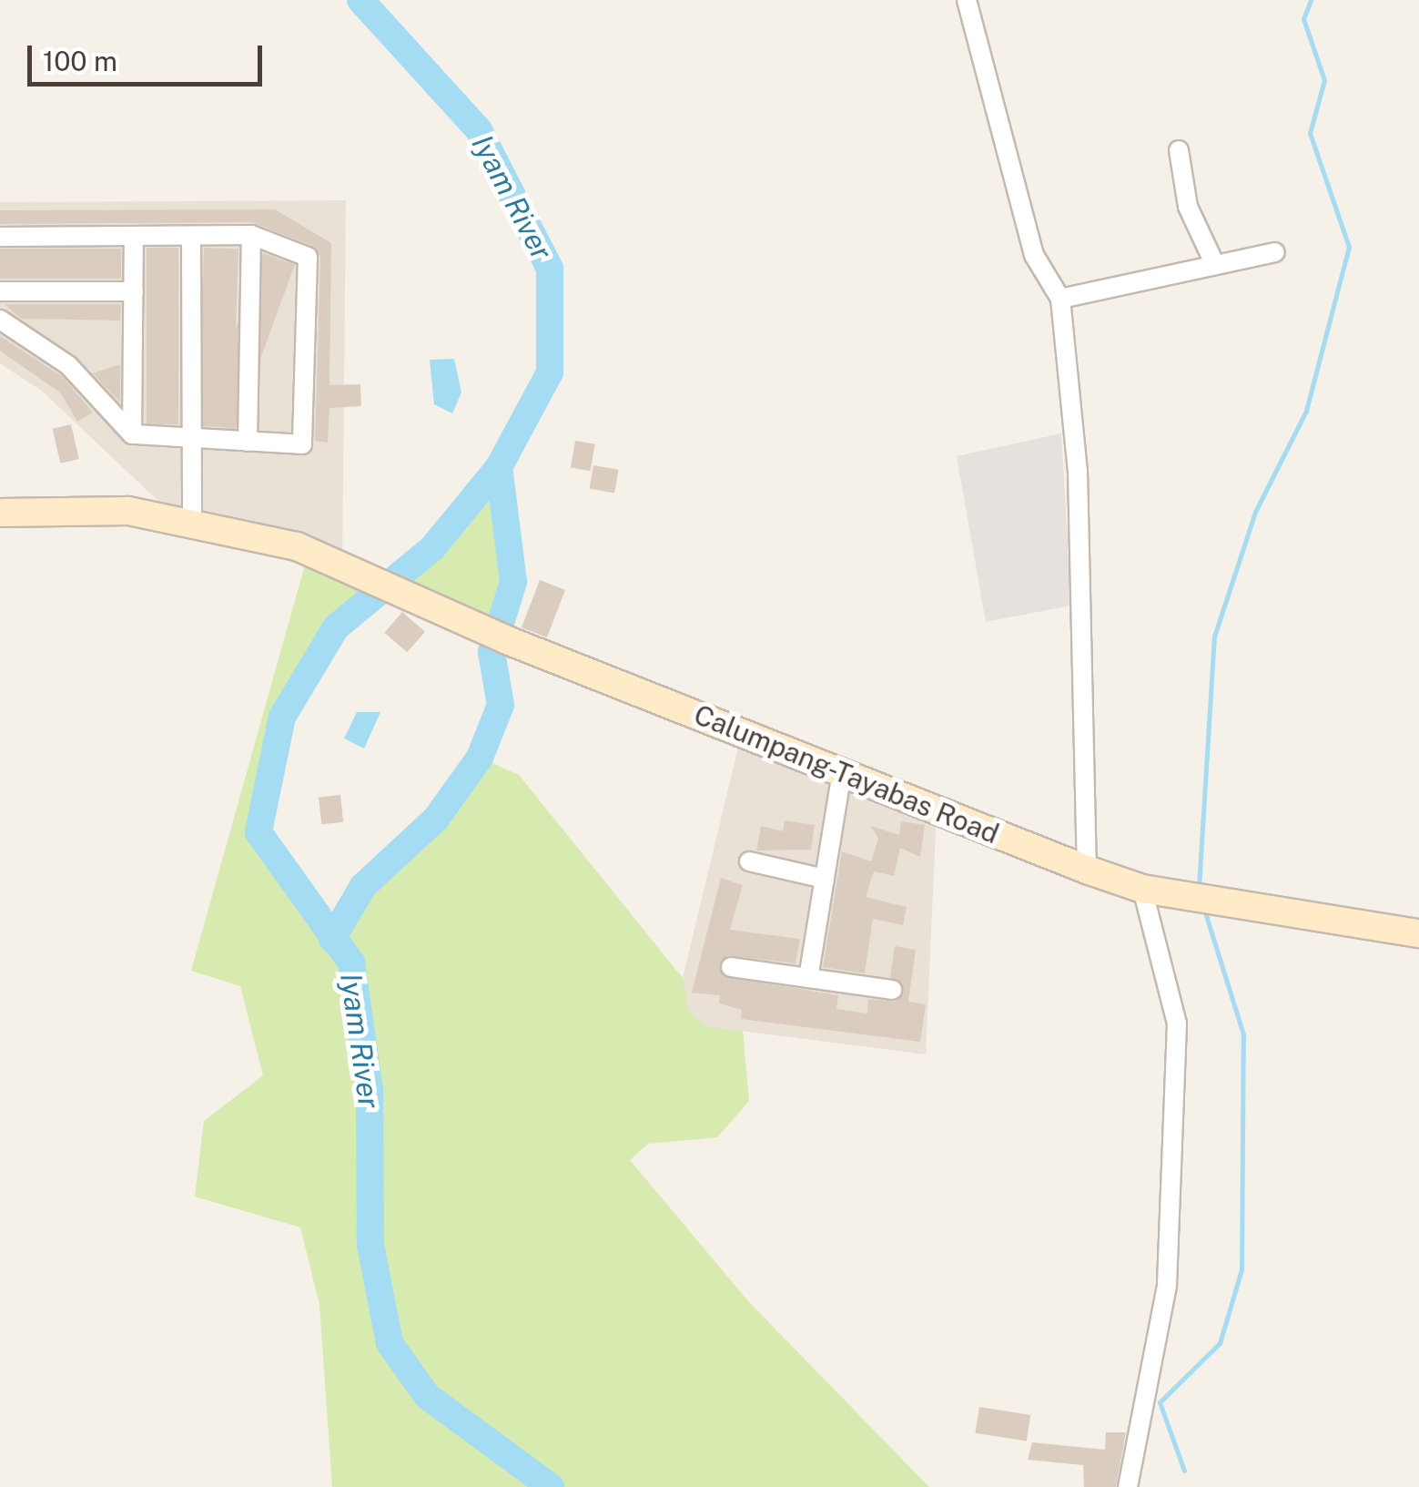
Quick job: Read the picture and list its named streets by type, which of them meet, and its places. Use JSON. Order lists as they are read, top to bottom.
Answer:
{
  "streets": {
    "main road": ["Calumpang-Tayabas Road"]
  },
  "water": ["Iyam River"],
  "scale_bar": "100 m"
}
